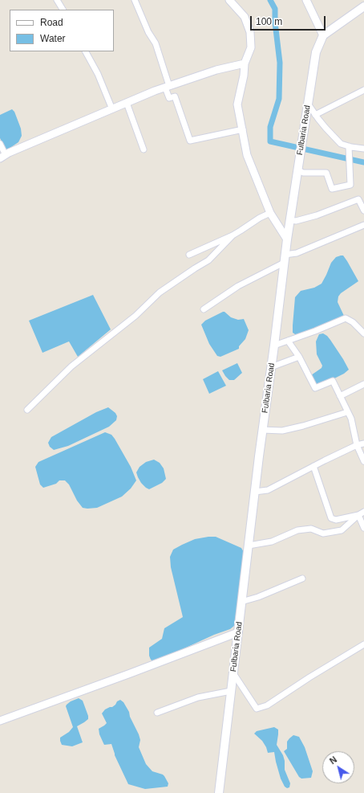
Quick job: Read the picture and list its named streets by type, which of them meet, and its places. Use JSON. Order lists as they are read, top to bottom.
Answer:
{
  "streets": {
    "main road": ["Fulbaria Road"]
  },
  "legend": ["Road", "Water"],
  "scale_bar": "100 m",
  "north": "top left"
}
